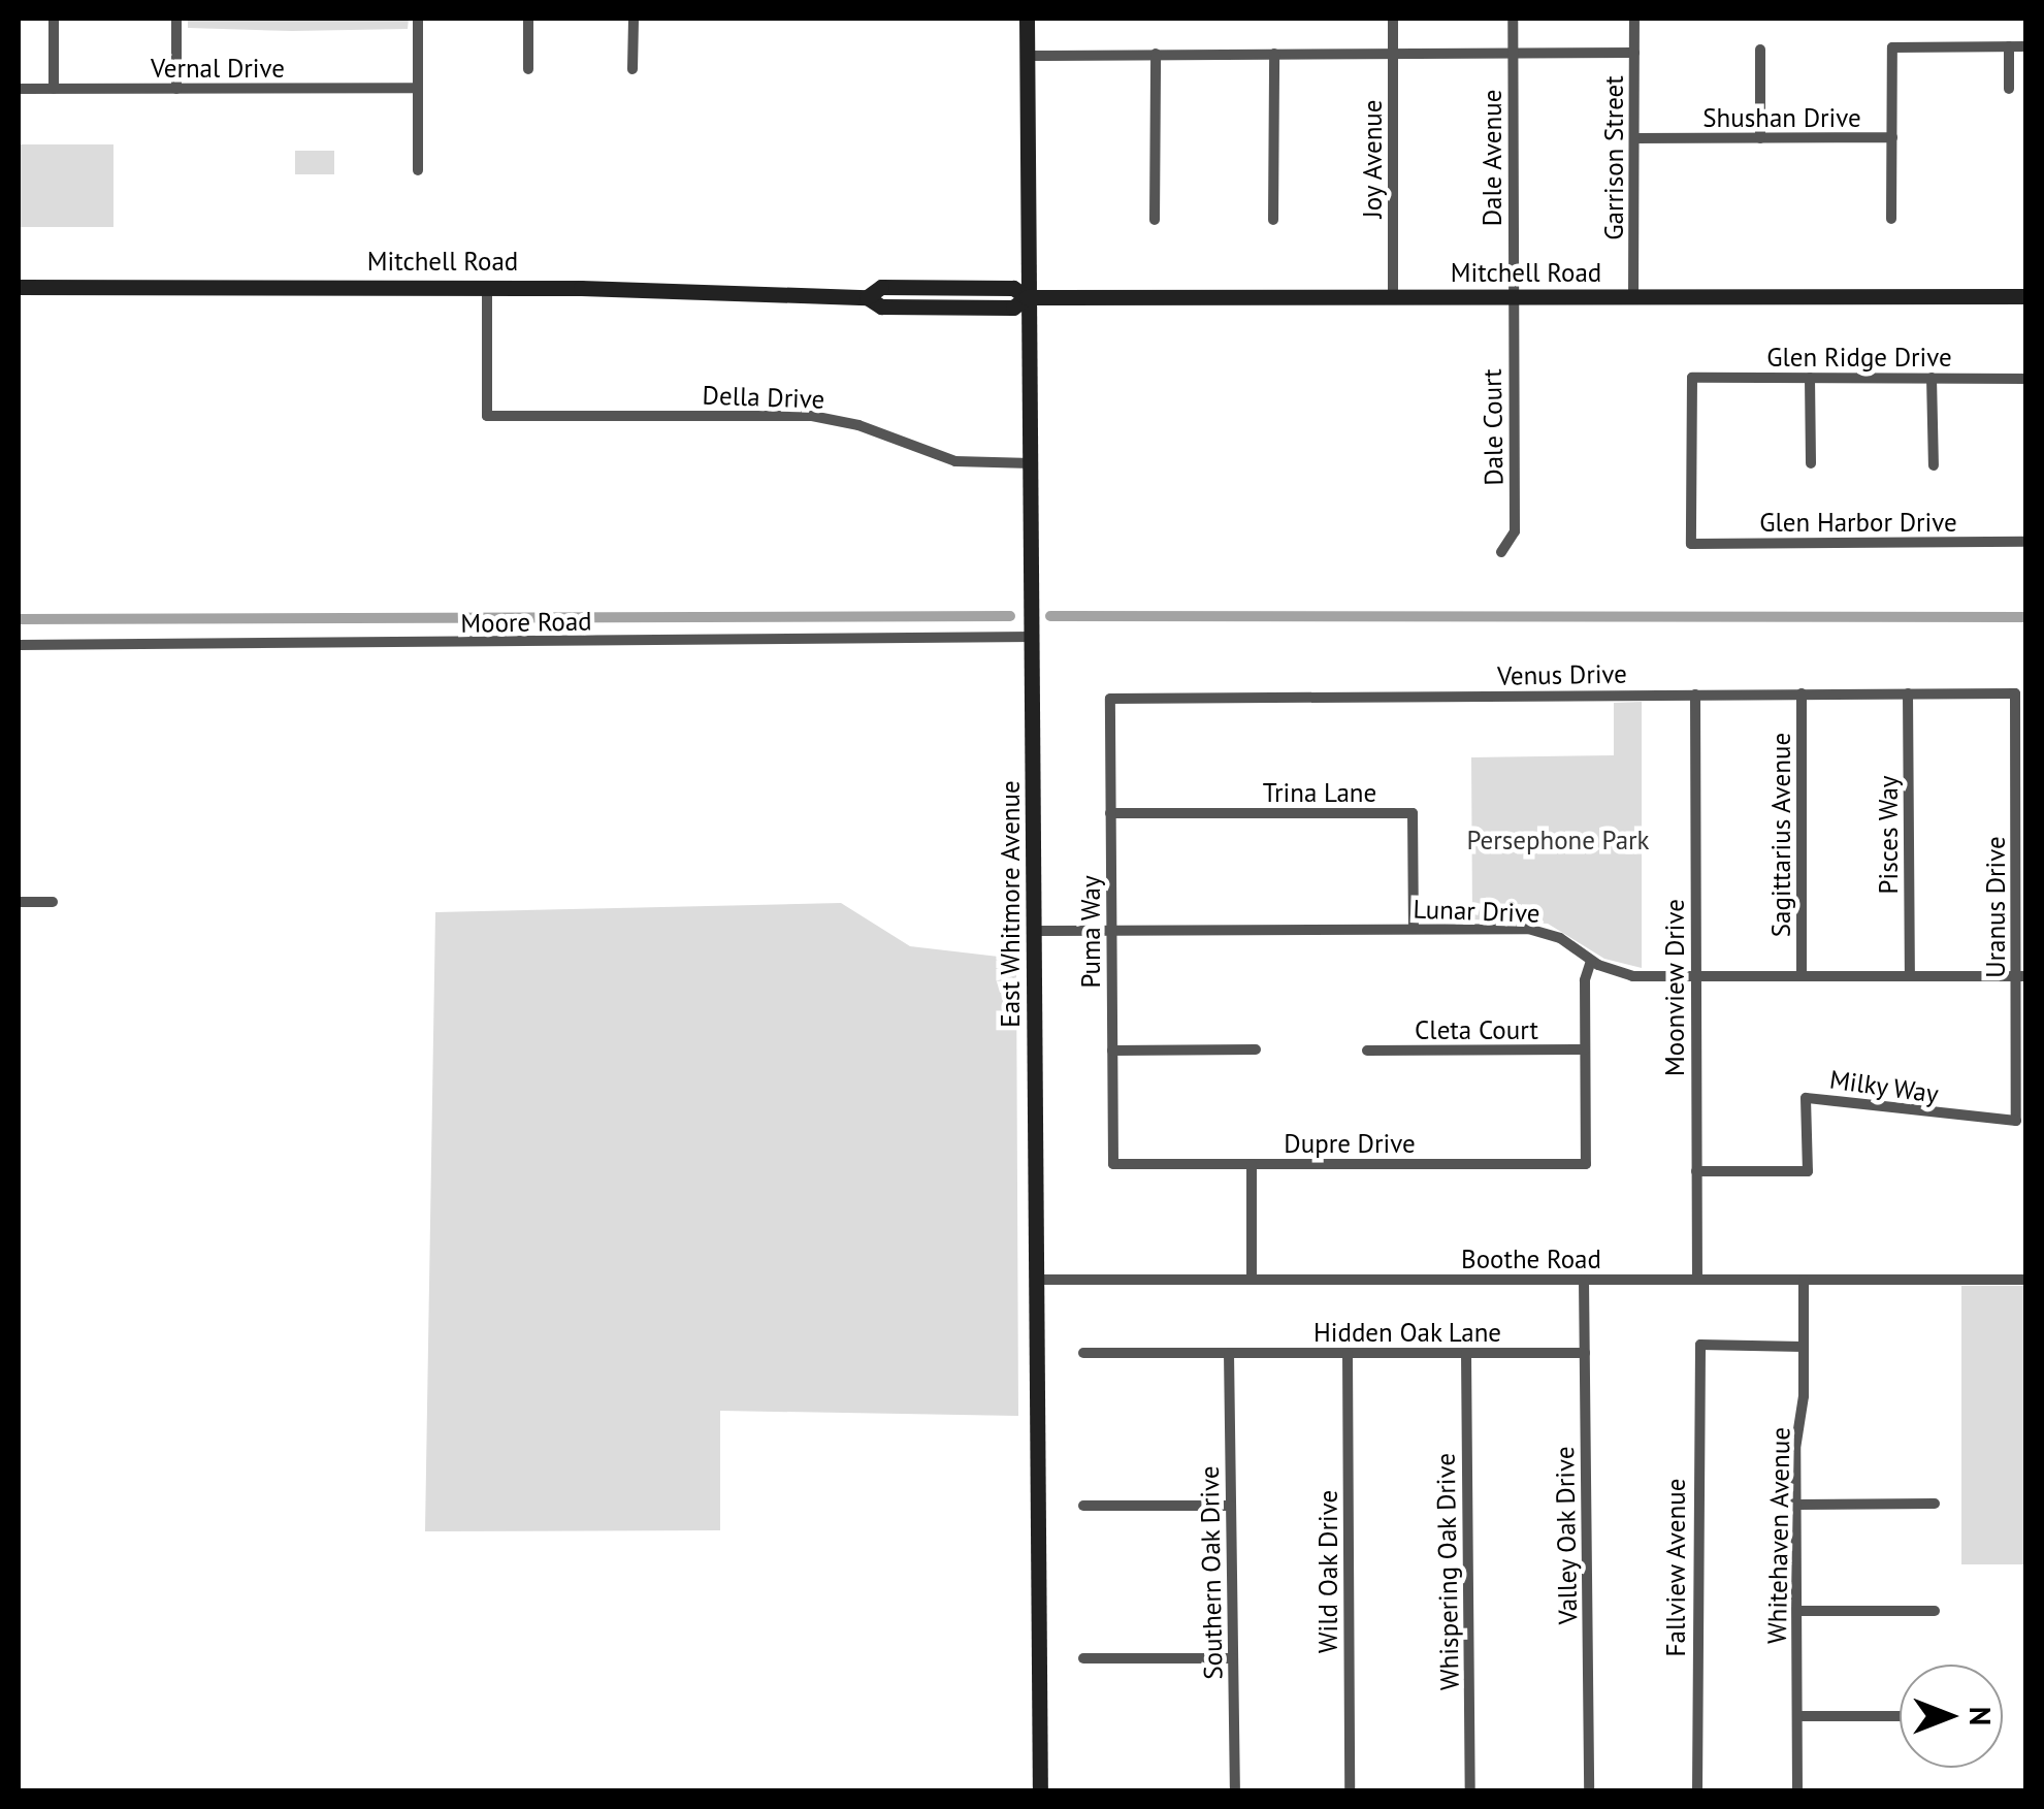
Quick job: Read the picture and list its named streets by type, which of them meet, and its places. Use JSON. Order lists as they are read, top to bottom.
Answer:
{
  "streets": {
    "main road": ["Mitchell Road", "East Whitmore Avenue"],
    "street": [
      "Vernal Drive",
      "Shushan Drive",
      "Dale Avenue",
      "Garrison Street",
      "Joy Avenue",
      "Glen Ridge Drive",
      "Della Drive",
      "Dale Court",
      "Glen Harbor Drive",
      "Moore Road",
      "Venus Drive",
      "Trina Lane",
      "Sagittarius Avenue",
      "Pisces Way",
      "Uranus Drive",
      "Lunar Drive",
      "Puma Way",
      "Moonview Drive",
      "Cleta Court",
      "Milky Way",
      "Dupre Drive",
      "Boothe Road",
      "Hidden Oak Lane",
      "Valley Oak Drive",
      "Whitehaven Avenue",
      "Fallview Avenue",
      "Wild Oak Drive",
      "Whispering Oak Drive",
      "Southern Oak Drive"
    ]
  },
  "crossings": [
    ["Shushan Drive", "Garrison Street"],
    ["Dale Avenue", "Mitchell Road"],
    ["Dale Avenue", "Dale Court"],
    ["Garrison Street", "Mitchell Road"],
    ["Joy Avenue", "Mitchell Road"],
    ["Mitchell Road", "Della Drive"],
    ["Mitchell Road", "Dale Court"],
    ["Mitchell Road", "East Whitmore Avenue"],
    ["Glen Ridge Drive", "Glen Harbor Drive"],
    ["Della Drive", "East Whitmore Avenue"],
    ["Moore Road", "East Whitmore Avenue"],
    ["Venus Drive", "Sagittarius Avenue"],
    ["Venus Drive", "Pisces Way"],
    ["Venus Drive", "Uranus Drive"],
    ["Venus Drive", "Puma Way"],
    ["Venus Drive", "Moonview Drive"],
    ["Trina Lane", "Lunar Drive"],
    ["Trina Lane", "Puma Way"],
    ["Sagittarius Avenue", "Lunar Drive"],
    ["Pisces Way", "Lunar Drive"],
    ["East Whitmore Avenue", "Lunar Drive"],
    ["East Whitmore Avenue", "Boothe Road"],
    ["Uranus Drive", "Lunar Drive"],
    ["Uranus Drive", "Milky Way"],
    ["Lunar Drive", "Puma Way"],
    ["Lunar Drive", "Moonview Drive"],
    ["Puma Way", "Dupre Drive"],
    ["Moonview Drive", "Milky Way"],
    ["Moonview Drive", "Boothe Road"],
    ["Cleta Court", "Dupre Drive"],
    ["Boothe Road", "Valley Oak Drive"],
    ["Boothe Road", "Whitehaven Avenue"],
    ["Hidden Oak Lane", "Valley Oak Drive"],
    ["Hidden Oak Lane", "Wild Oak Drive"],
    ["Hidden Oak Lane", "Whispering Oak Drive"],
    ["Hidden Oak Lane", "Southern Oak Drive"],
    ["Whitehaven Avenue", "Fallview Avenue"]
  ],
  "parks": ["Persephone Park"],
  "north": "right"
}
